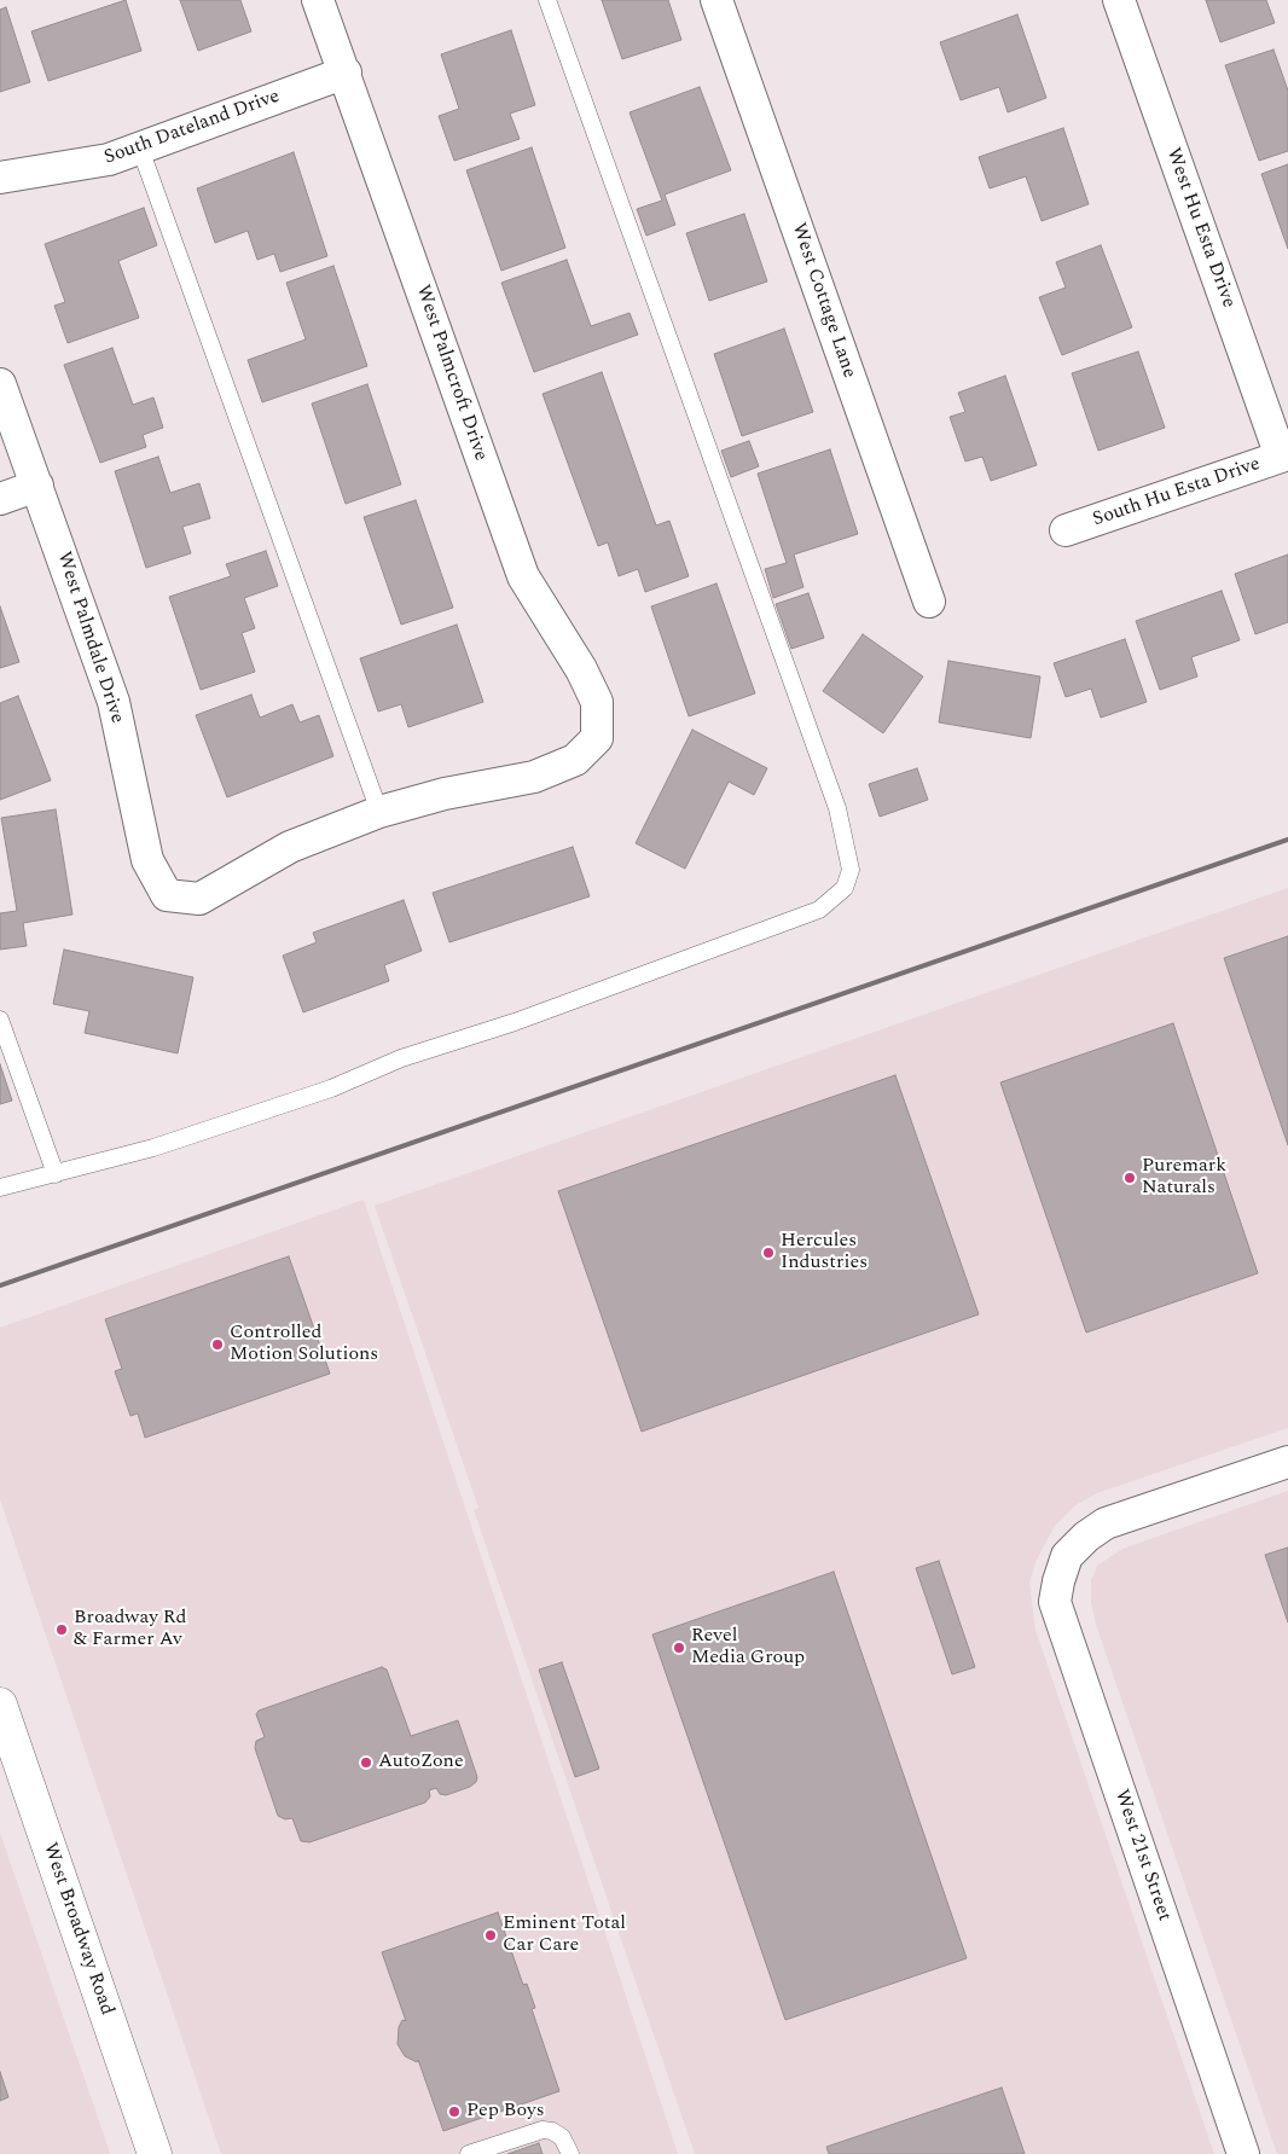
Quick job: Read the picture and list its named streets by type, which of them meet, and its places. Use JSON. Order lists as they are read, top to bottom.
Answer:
{
  "streets": {
    "main road": ["West Broadway Road"],
    "street": [
      "South Dateland Drive",
      "West Hu Esta Drive",
      "West Cottage Lane",
      "West Palmcroft Drive",
      "South Hu Esta Drive",
      "West Palmdale Drive",
      "West 21st Street"
    ]
  },
  "crossings": [
    ["South Dateland Drive", "West Palmcroft Drive"],
    ["West Hu Esta Drive", "South Hu Esta Drive"],
    ["West Palmcroft Drive", "West Palmdale Drive"]
  ],
  "places": [
    "Puremark Naturals",
    "Hercules Industries",
    "Controlled Motion Solutions",
    "Broadway Rd & Farmer Av",
    "Revel Media Group",
    "AutoZone",
    "Eminent Total Car Care",
    "Pep Boys"
  ]
}
